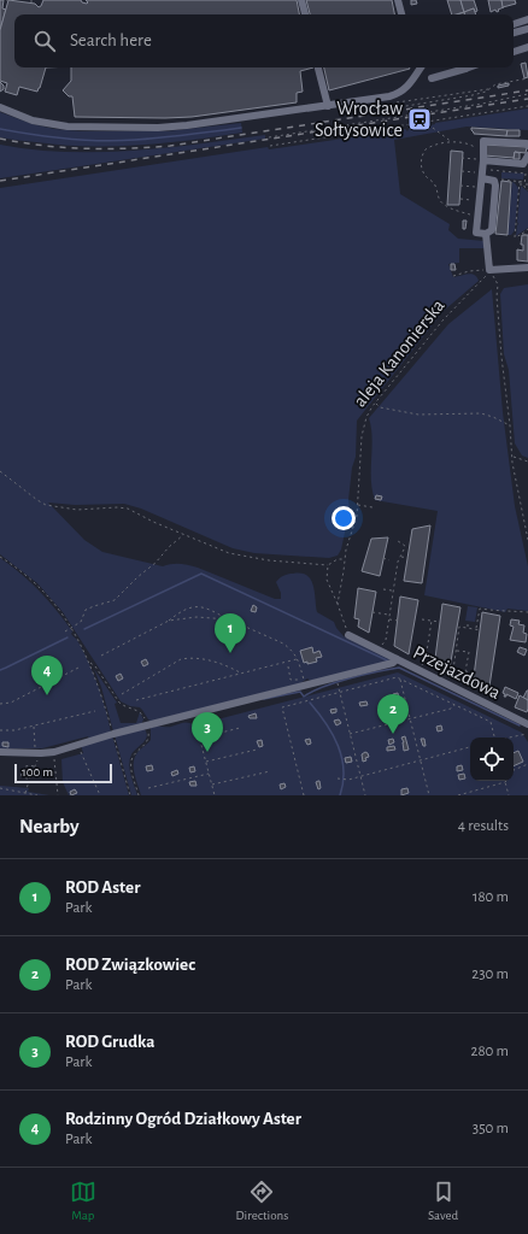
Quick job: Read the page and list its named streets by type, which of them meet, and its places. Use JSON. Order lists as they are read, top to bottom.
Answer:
{
  "streets": {
    "street": ["Przejazdowa"],
    "path": ["aleja Kanonierska"]
  },
  "places": {
    "station": ["Wrocław Sołtysowice"]
  },
  "scale_bar": "100 m",
  "page": {
    "search": "Search here",
    "pins": [
      "1",
      "4",
      "2",
      "3"
    ],
    "scale": "100 m",
    "heading": ["Nearby", "4 results"],
    "list": [
      {
        "mark": "1",
        "name": "ROD Aster",
        "note": "Park",
        "value": "180 m"
      },
      {
        "mark": "2",
        "name": "ROD Związkowiec",
        "note": "Park",
        "value": "230 m"
      },
      {
        "mark": "3",
        "name": "ROD Grudka",
        "note": "Park",
        "value": "280 m"
      },
      {
        "mark": "4",
        "name": "Rodzinny Ogród Działkowy Aster",
        "note": "Park",
        "value": "350 m"
      }
    ],
    "nav": ["Map", "Directions", "Saved"]
  }
}
